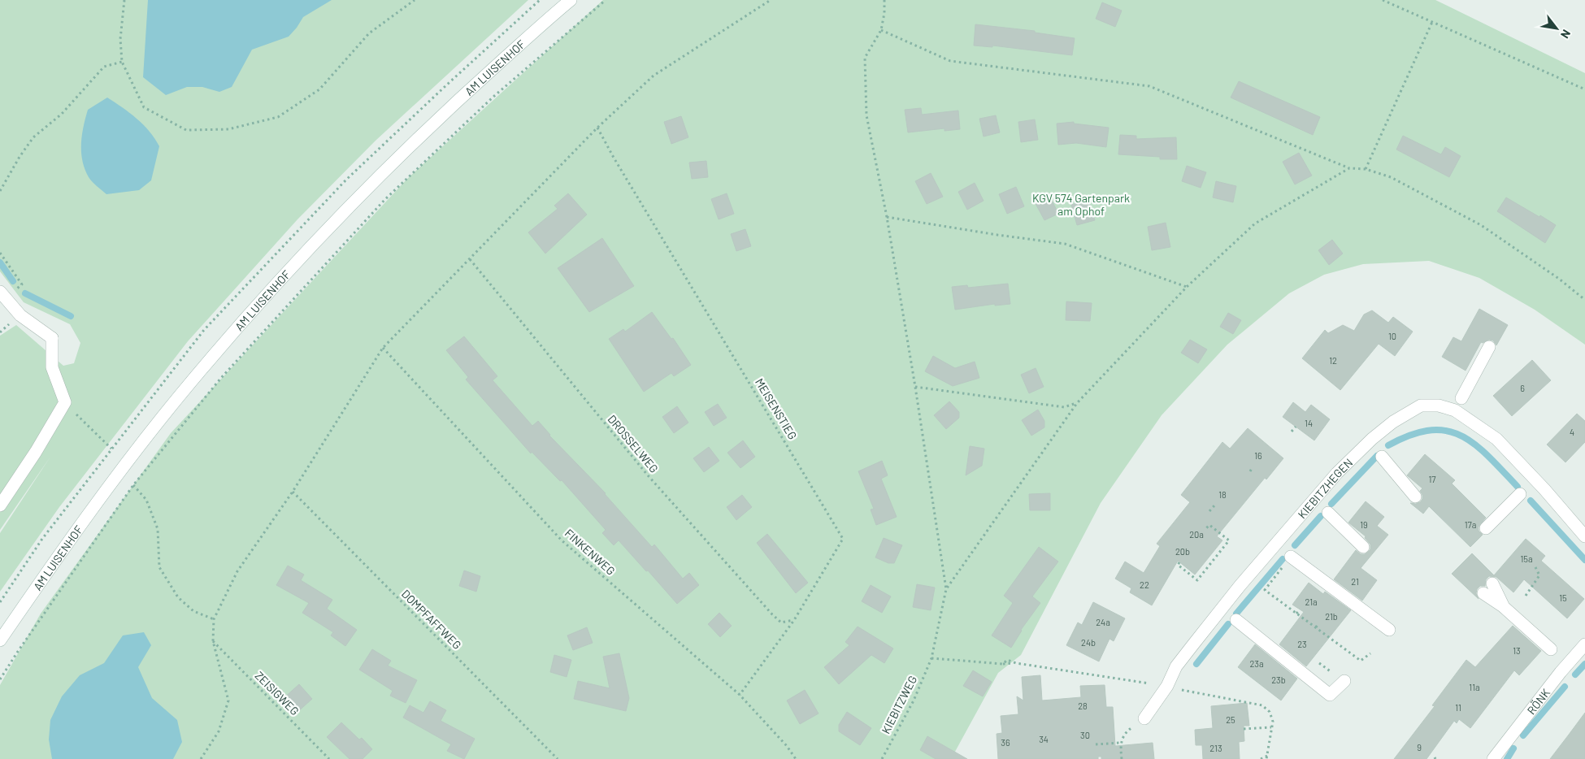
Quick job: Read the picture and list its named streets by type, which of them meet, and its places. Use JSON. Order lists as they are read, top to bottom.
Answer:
{
  "streets": {
    "street": ["AM LUISENHOF", "KIEBITZHEGEN", "RÖNK"],
    "path": [
      "MEISENSTIEG",
      "DROSSELWEG",
      "FINKENWEG",
      "DOMPFAFFWEG",
      "ZEISIGWEG",
      "KIEBITZWEG"
    ]
  },
  "crossings": [
    ["MEISENSTIEG", "DROSSELWEG"],
    ["MEISENSTIEG", "FINKENWEG"]
  ],
  "parks": ["KGV 574 Gartenpark am Ophof"],
  "house_numbers": [
    "10",
    "12",
    "6",
    "14",
    "4",
    "16",
    "17",
    "18",
    "19",
    "17a",
    "20a",
    "20b",
    "15a",
    "21",
    "22",
    "15",
    "21a",
    "21b",
    "24a",
    "24b",
    "23",
    "13",
    "23a",
    "23b",
    "11a",
    "28",
    "11",
    "25",
    "30",
    "34",
    "36",
    "9",
    "213"
  ],
  "north": "bottom right"
}
